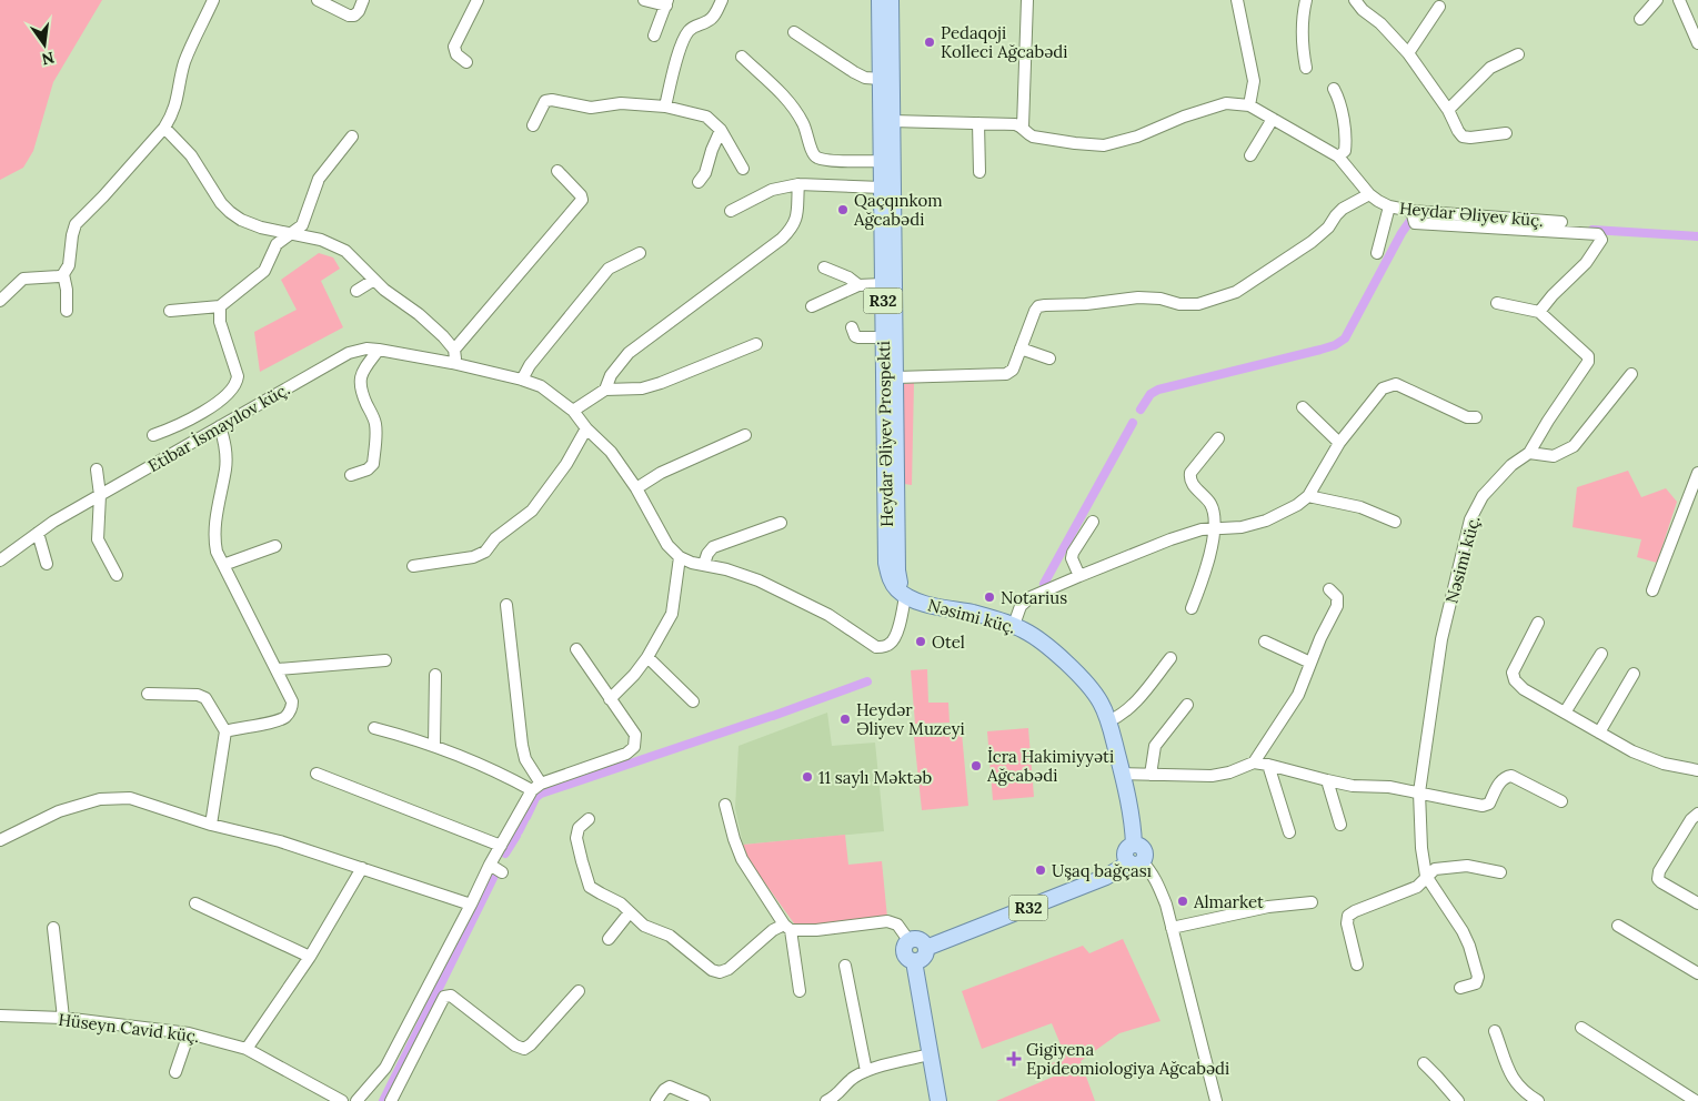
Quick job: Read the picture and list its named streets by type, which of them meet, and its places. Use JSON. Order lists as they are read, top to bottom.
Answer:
{
  "streets": {
    "main road": ["R32", "Heydar Əliyev Prospekti", "Nəsimi küç."],
    "street": ["Heydar Əliyev küç.", "Etibar İsmayılov küç.", "Hüseyn Cavid küç."]
  },
  "crossings": [
    ["Heydar Əliyev küç.", "R32"],
    ["R32", "Heydar Əliyev Prospekti"],
    ["R32", "Nəsimi küç."],
    ["Heydar Əliyev Prospekti", "Nəsimi küç."]
  ],
  "places": {
    "other": [
      "Pedaqoji Kolleci Ağcabədi",
      "Qaçqınkom Ağcabədi",
      "Notarius",
      "Otel",
      "Heydər Əliyev Muzeyi",
      "İcra Hakimiyyəti Ağcabədi",
      "11 saylı Məktəb",
      "Uşaq bağçası",
      "Almarket"
    ],
    "health": ["Gigiyena Epideomiologiya Ağcabədi"]
  },
  "north": "bottom"
}
